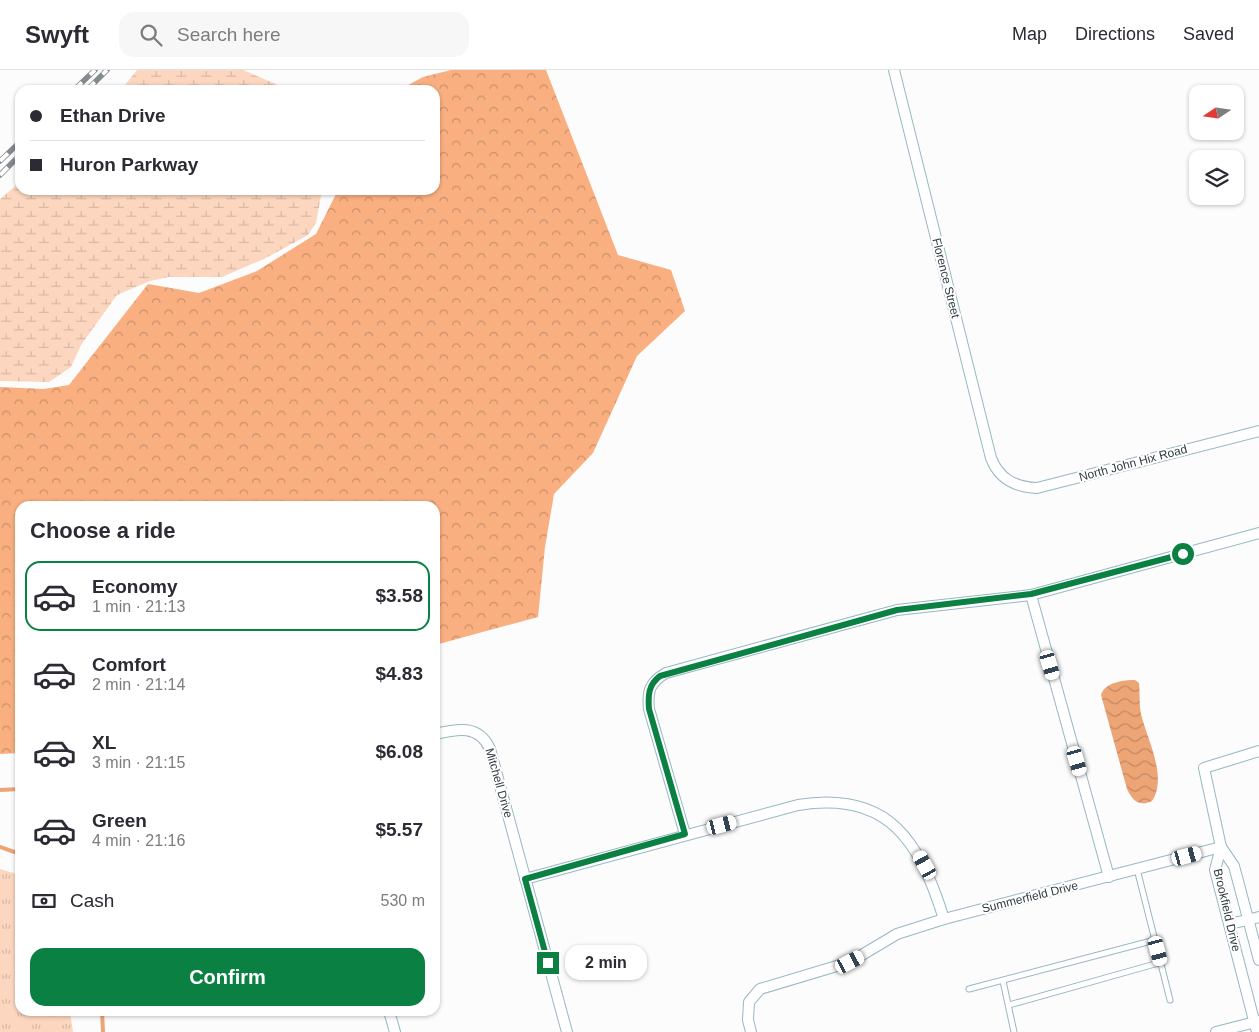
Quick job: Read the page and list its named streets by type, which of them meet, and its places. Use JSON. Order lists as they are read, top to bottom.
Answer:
{
  "streets": {
    "street": [
      "Florence Street",
      "North John Hix Road",
      "Mitchell Drive",
      "Summerfield Drive",
      "Brookfield Drive"
    ]
  },
  "crossings": [
    ["Florence Street", "North John Hix Road"],
    ["Summerfield Drive", "Brookfield Drive"]
  ],
  "north": "left",
  "page": {
    "header": "Swyft",
    "search": "Search here",
    "nav": ["Map", "Directions", "Saved"],
    "banner": ["Ethan Drive", "Huron Parkway"],
    "heading": "Choose a ride",
    "list": [
      {
        "name": "Economy",
        "note": "1 min · 21:13",
        "value": "$3.58"
      },
      {
        "name": "Comfort",
        "note": "2 min · 21:14",
        "value": "$4.83"
      },
      {
        "name": "XL",
        "note": "3 min · 21:15",
        "value": "$6.08"
      },
      {
        "name": "Green",
        "note": "4 min · 21:16",
        "value": "$5.57"
      }
    ],
    "pay": ["Cash", "530 m"],
    "buttons": "Confirm",
    "bubble": "2 min"
  }
}
